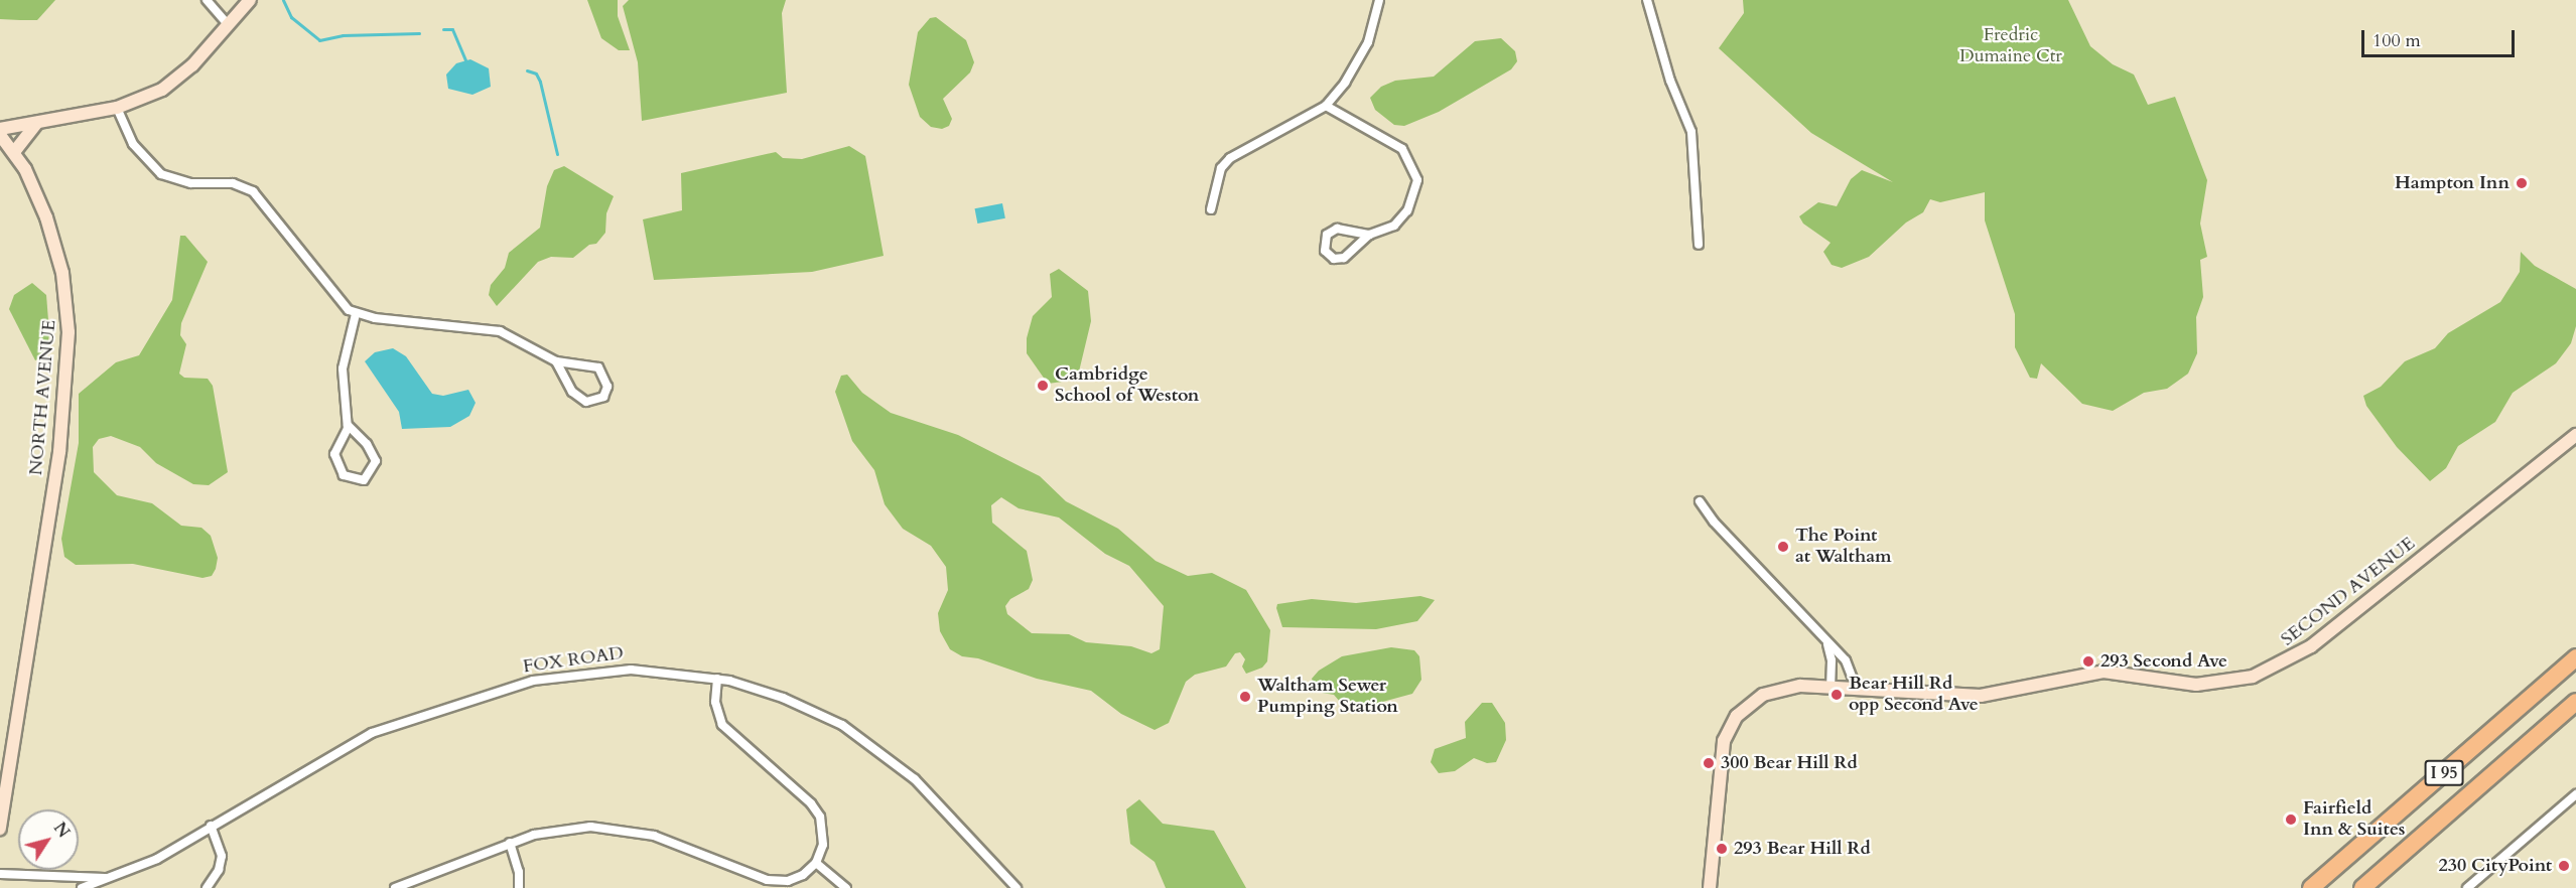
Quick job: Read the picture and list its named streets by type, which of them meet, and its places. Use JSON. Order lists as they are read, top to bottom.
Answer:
{
  "streets": {
    "highway": ["I 95"],
    "street": ["NORTH AVENUE", "SECOND AVENUE", "FOX ROAD"]
  },
  "parks": ["Fredric Dumaine Ctr"],
  "places": [
    "Hampton Inn",
    "Cambridge School of Weston",
    "The Point at Waltham",
    "293 Second Ave",
    "Bear Hill Rd opp Second Ave",
    "Waltham Sewer Pumping Station",
    "300 Bear Hill Rd",
    "Fairfield Inn & Suites",
    "293 Bear Hill Rd",
    "230 CityPoint"
  ],
  "scale_bar": "100 m",
  "north": "top right"
}
